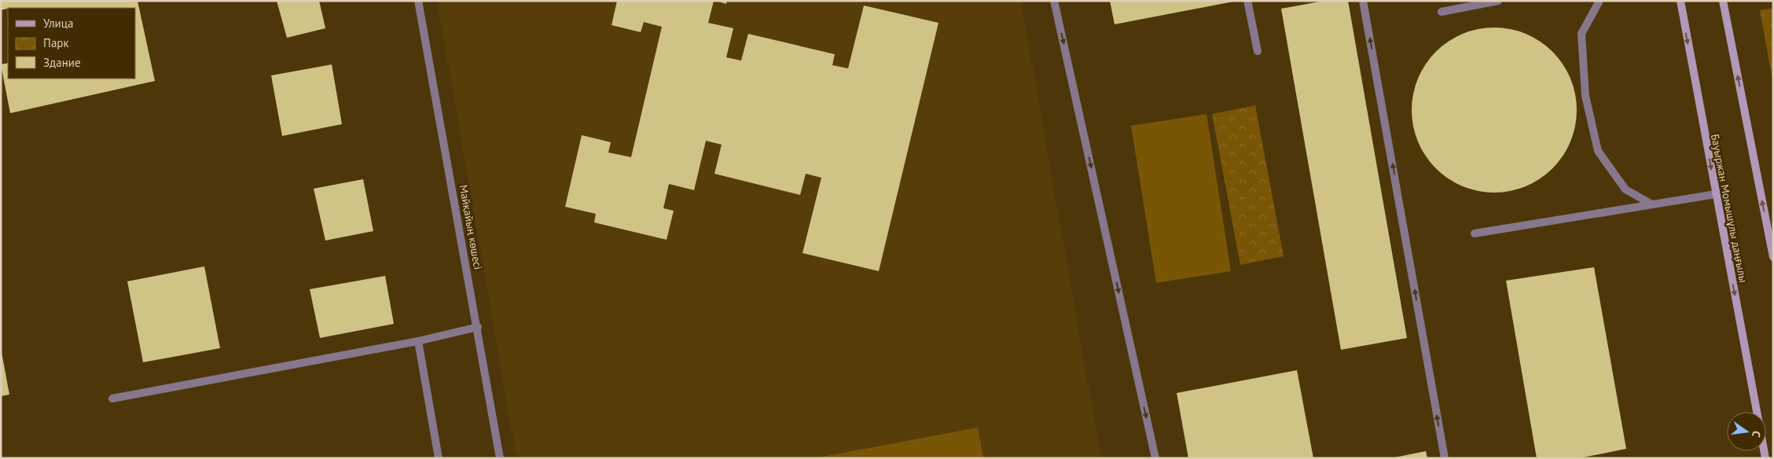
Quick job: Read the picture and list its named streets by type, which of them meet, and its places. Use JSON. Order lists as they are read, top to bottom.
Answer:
{
  "streets": {
    "main road": ["Бауыржан Момышұлы даңғылы"],
    "street": ["Майқайың көшесі"]
  },
  "legend": ["Улица", "Парк", "Здание"],
  "north": "right"
}
